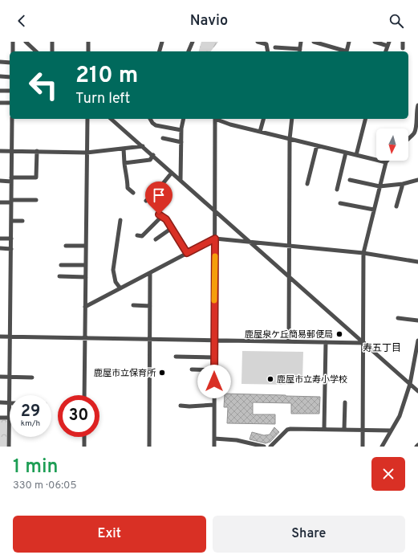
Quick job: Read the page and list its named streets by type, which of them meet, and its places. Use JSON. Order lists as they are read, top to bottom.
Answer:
{
  "districts": ["寿五丁目"],
  "places": ["鹿屋泉ケ丘簡易郵便局", "鹿屋市立保育所", "鹿屋市立寿小学校"],
  "north": "bottom",
  "page": {
    "header": "Navio",
    "turn": ["210 m", "Turn left"],
    "speed": "29 km/h",
    "limit": "30",
    "heading": ["1 min", "330 m · 06:05"],
    "buttons": ["Exit", "Share"]
  }
}
